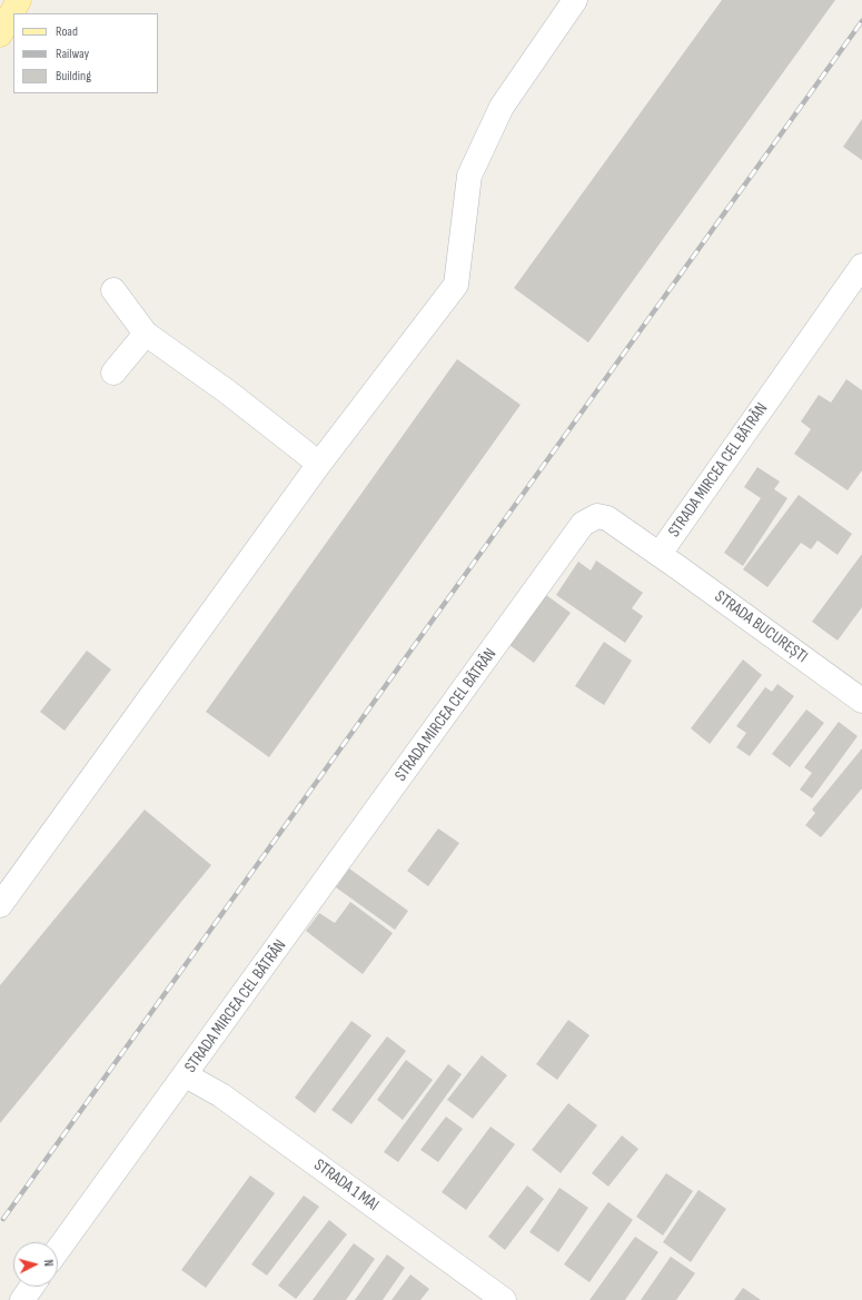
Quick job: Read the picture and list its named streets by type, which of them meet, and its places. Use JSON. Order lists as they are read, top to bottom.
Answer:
{
  "streets": {
    "street": ["STRADA MIRCEA CEL BĂTRÂN", "STRADA BUCUREȘTI", "STRADA 1 MAI"]
  },
  "crossings": [
    ["STRADA MIRCEA CEL BĂTRÂN", "STRADA BUCUREȘTI"],
    ["STRADA MIRCEA CEL BĂTRÂN", "STRADA 1 MAI"]
  ],
  "legend": ["Road", "Railway", "Building"],
  "north": "right"
}
